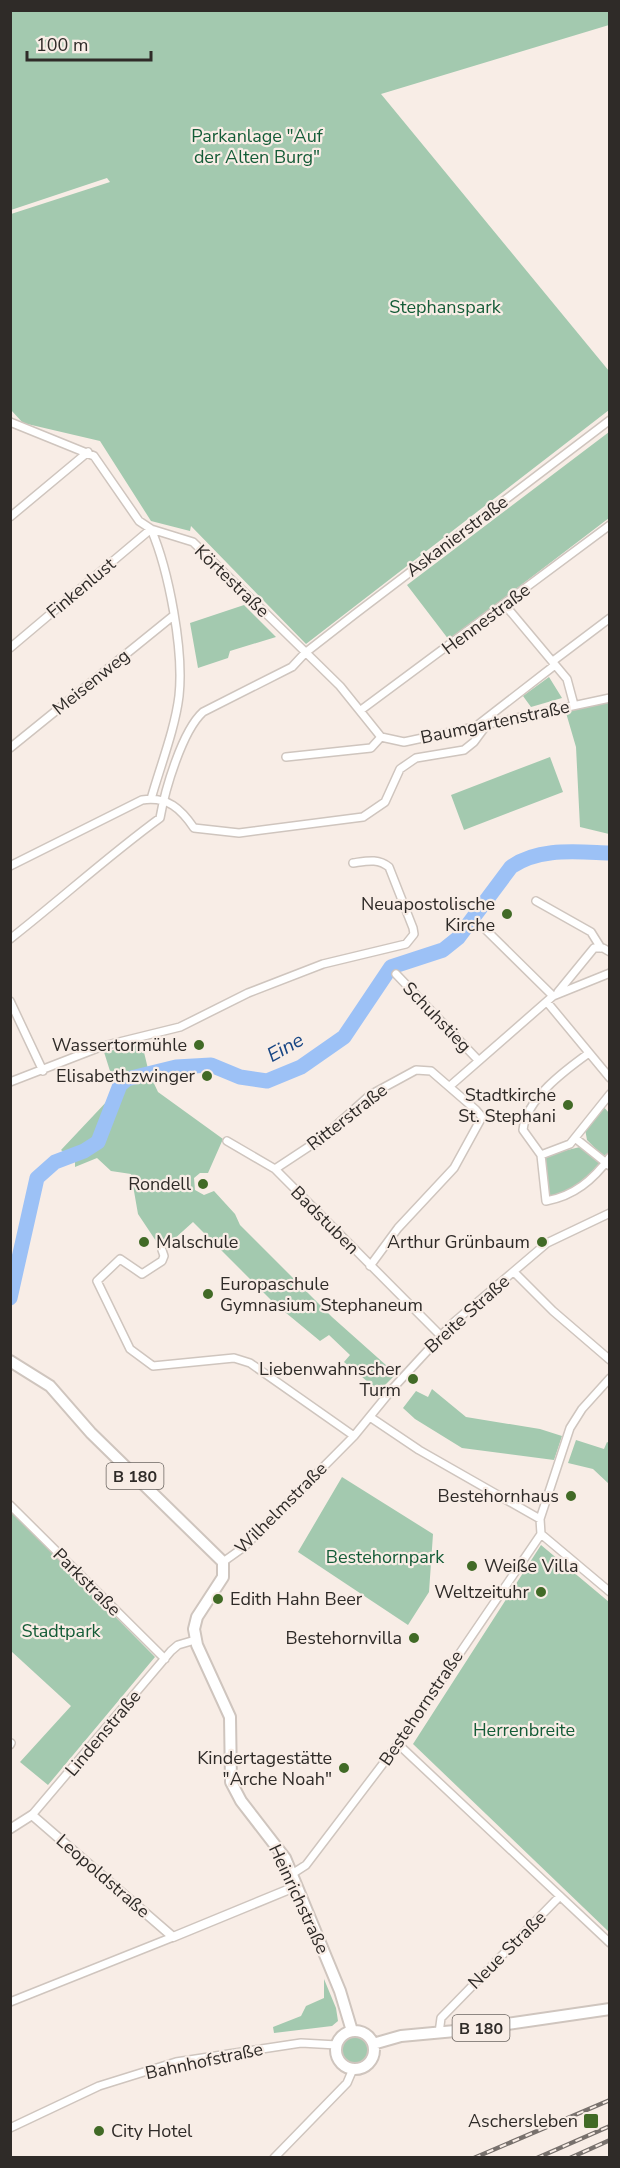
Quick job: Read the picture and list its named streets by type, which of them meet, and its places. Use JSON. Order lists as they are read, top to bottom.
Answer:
{
  "streets": {
    "main road": ["B 180", "Wilhelmstraße", "Heinrichstraße"],
    "street": [
      "Askanierstraße",
      "Körtestraße",
      "Finkenlust",
      "Hennestraße",
      "Meisenweg",
      "Baumgartenstraße",
      "Schuhstieg",
      "Ritterstraße",
      "Badstuben",
      "Breite Straße",
      "Parkstraße",
      "Bestehornstraße",
      "Lindenstraße",
      "Leopoldstraße",
      "Neue Straße",
      "Bahnhofstraße"
    ]
  },
  "crossings": [
    ["Askanierstraße", "Körtestraße"],
    ["Körtestraße", "Finkenlust"],
    ["Körtestraße", "Hennestraße"],
    ["Körtestraße", "Baumgartenstraße"],
    ["Ritterstraße", "Badstuben"],
    ["Badstuben", "Breite Straße"],
    ["Breite Straße", "Wilhelmstraße"],
    ["B 180", "Wilhelmstraße"],
    ["B 180", "Heinrichstraße"],
    ["B 180", "Neue Straße"],
    ["B 180", "Bahnhofstraße"],
    ["Wilhelmstraße", "Lindenstraße"],
    ["Wilhelmstraße", "Heinrichstraße"],
    ["Parkstraße", "Lindenstraße"],
    ["Bestehornstraße", "Heinrichstraße"],
    ["Lindenstraße", "Leopoldstraße"],
    ["Lindenstraße", "Heinrichstraße"],
    ["Heinrichstraße", "Bahnhofstraße"]
  ],
  "water": ["Eine"],
  "parks": [
    "Parkanlage \"Auf der Alten Burg\"",
    "Stephanspark",
    "Bestehornpark",
    "Stadtpark",
    "Herrenbreite"
  ],
  "places": {
    "other": [
      "Neuapostolische Kirche",
      "Wassertormühle",
      "Elisabethzwinger",
      "Stadtkirche St. Stephani",
      "Rondell",
      "Malschule",
      "Arthur Grünbaum",
      "Europaschule Gymnasium Stephaneum",
      "Liebenwahnscher Turm",
      "Bestehornhaus",
      "Weiße Villa",
      "Weltzeituhr",
      "Edith Hahn Beer",
      "Bestehornvilla",
      "Kindertagestätte \"Arche Noah\"",
      "City Hotel"
    ],
    "transit": ["Aschersleben"]
  },
  "scale_bar": "100 m"
}
